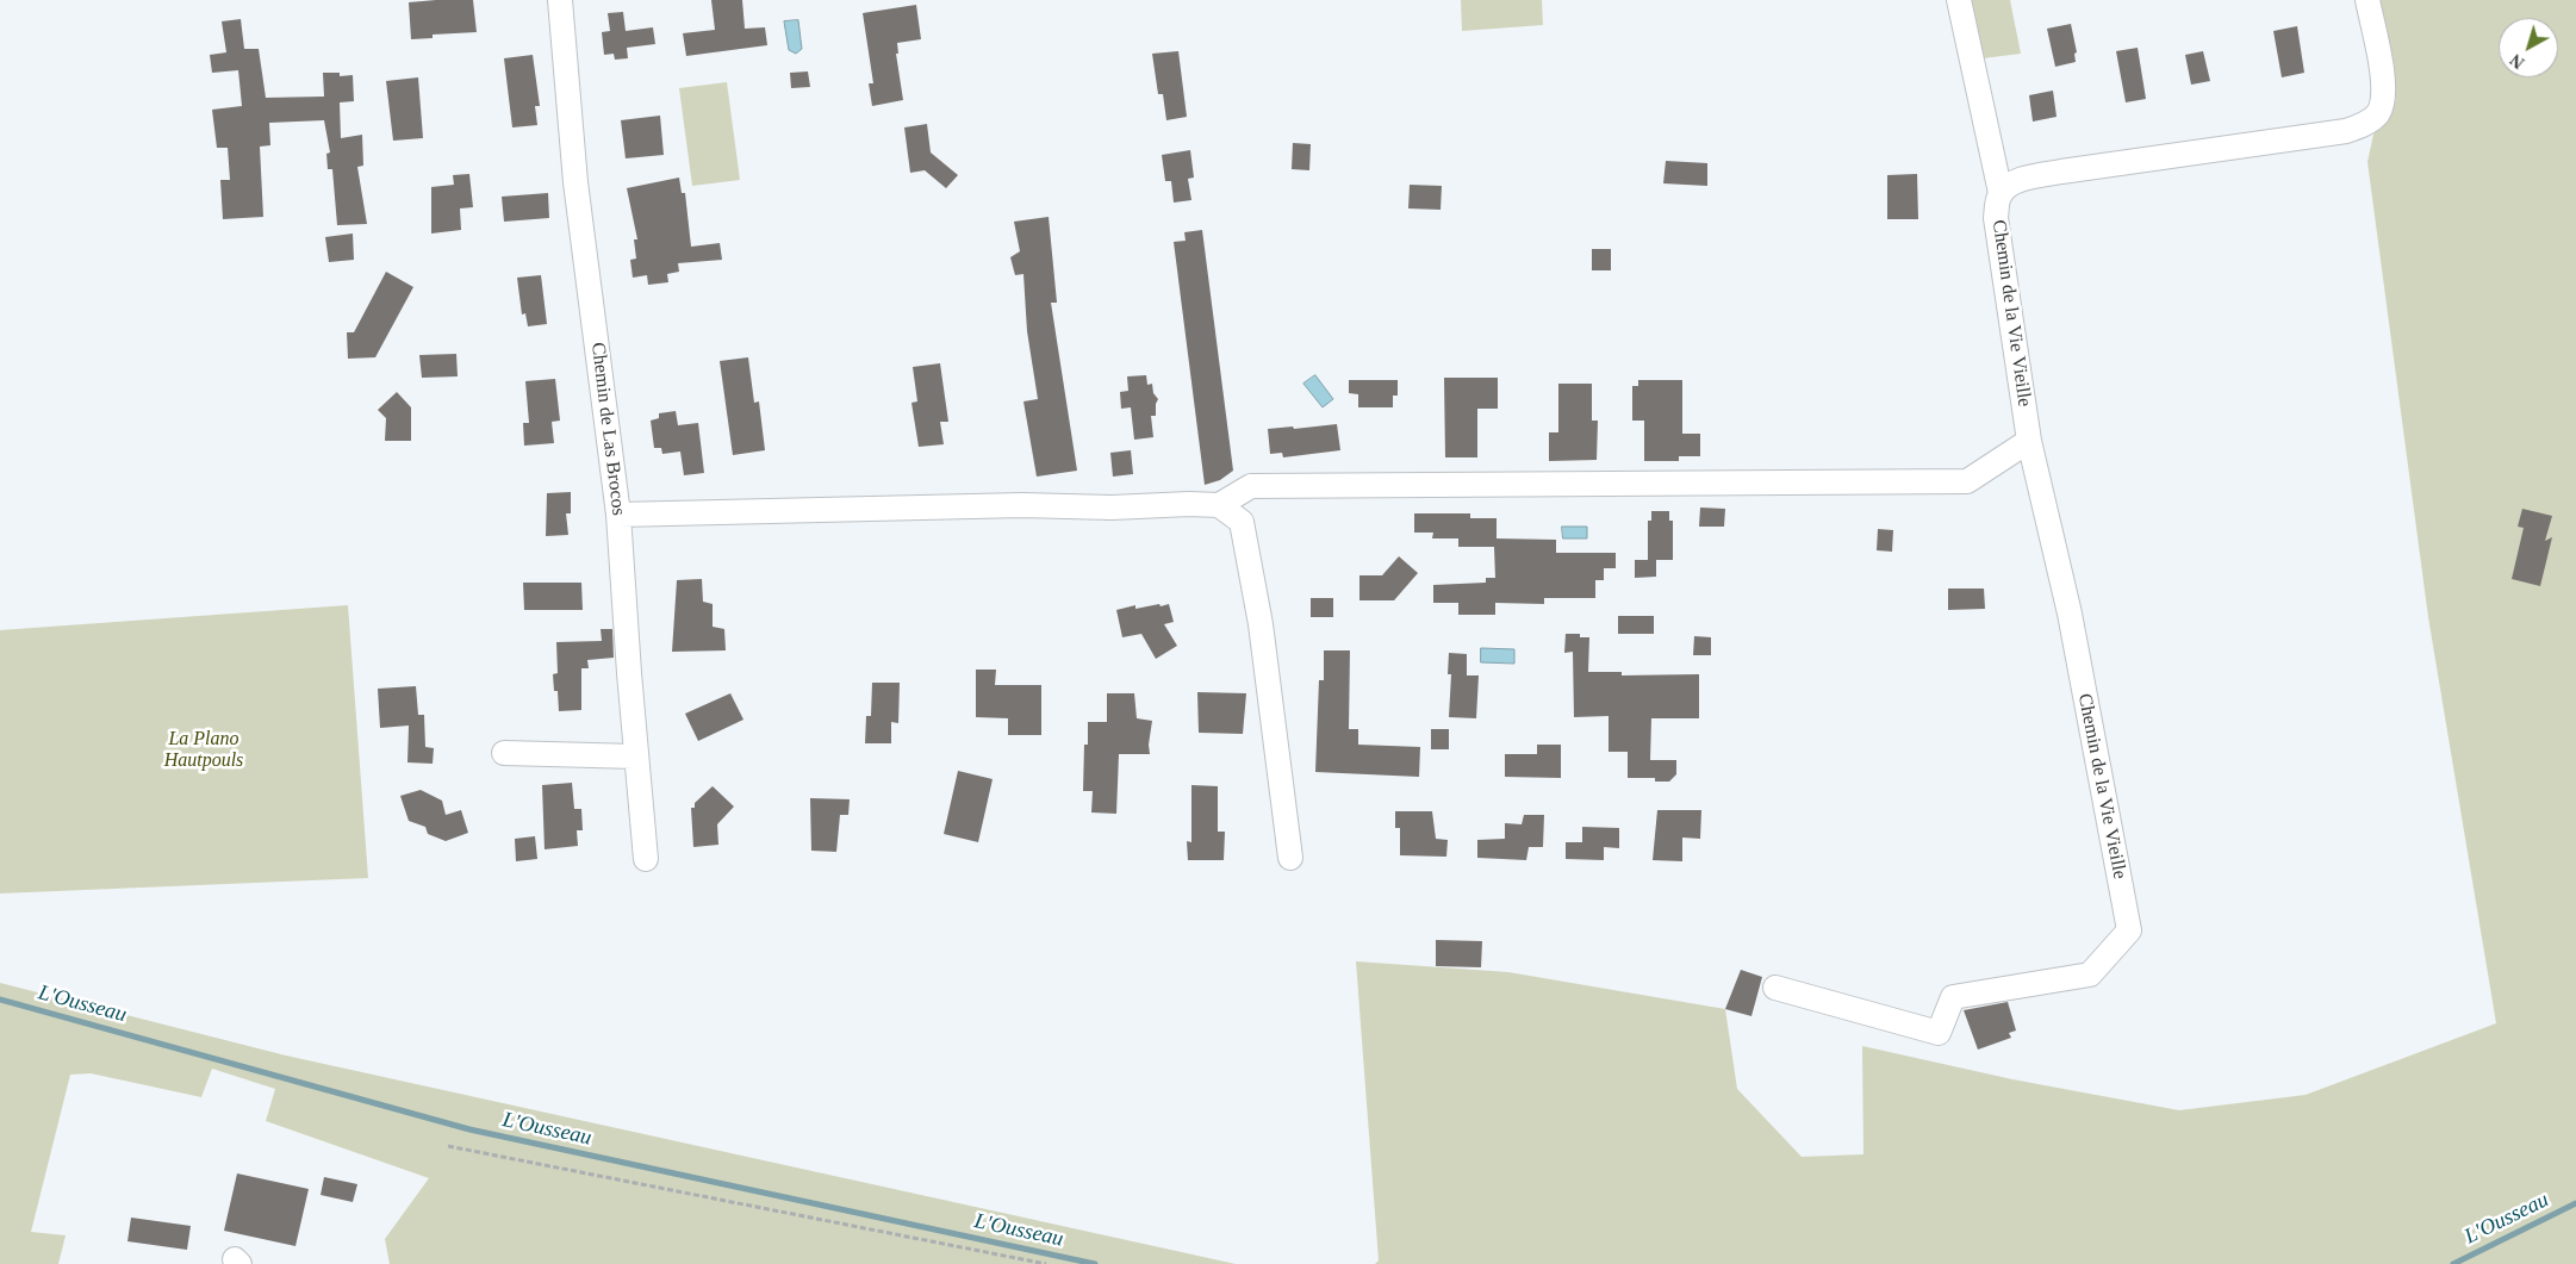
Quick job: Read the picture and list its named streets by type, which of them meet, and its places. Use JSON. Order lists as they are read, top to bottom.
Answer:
{
  "streets": {
    "street": ["Chemin de la Vie Vieille", "Chemin de Las Brocos"]
  },
  "water": ["L'Ousseau"],
  "parks": ["La Plano Hautpouls"],
  "north": "bottom left"
}
